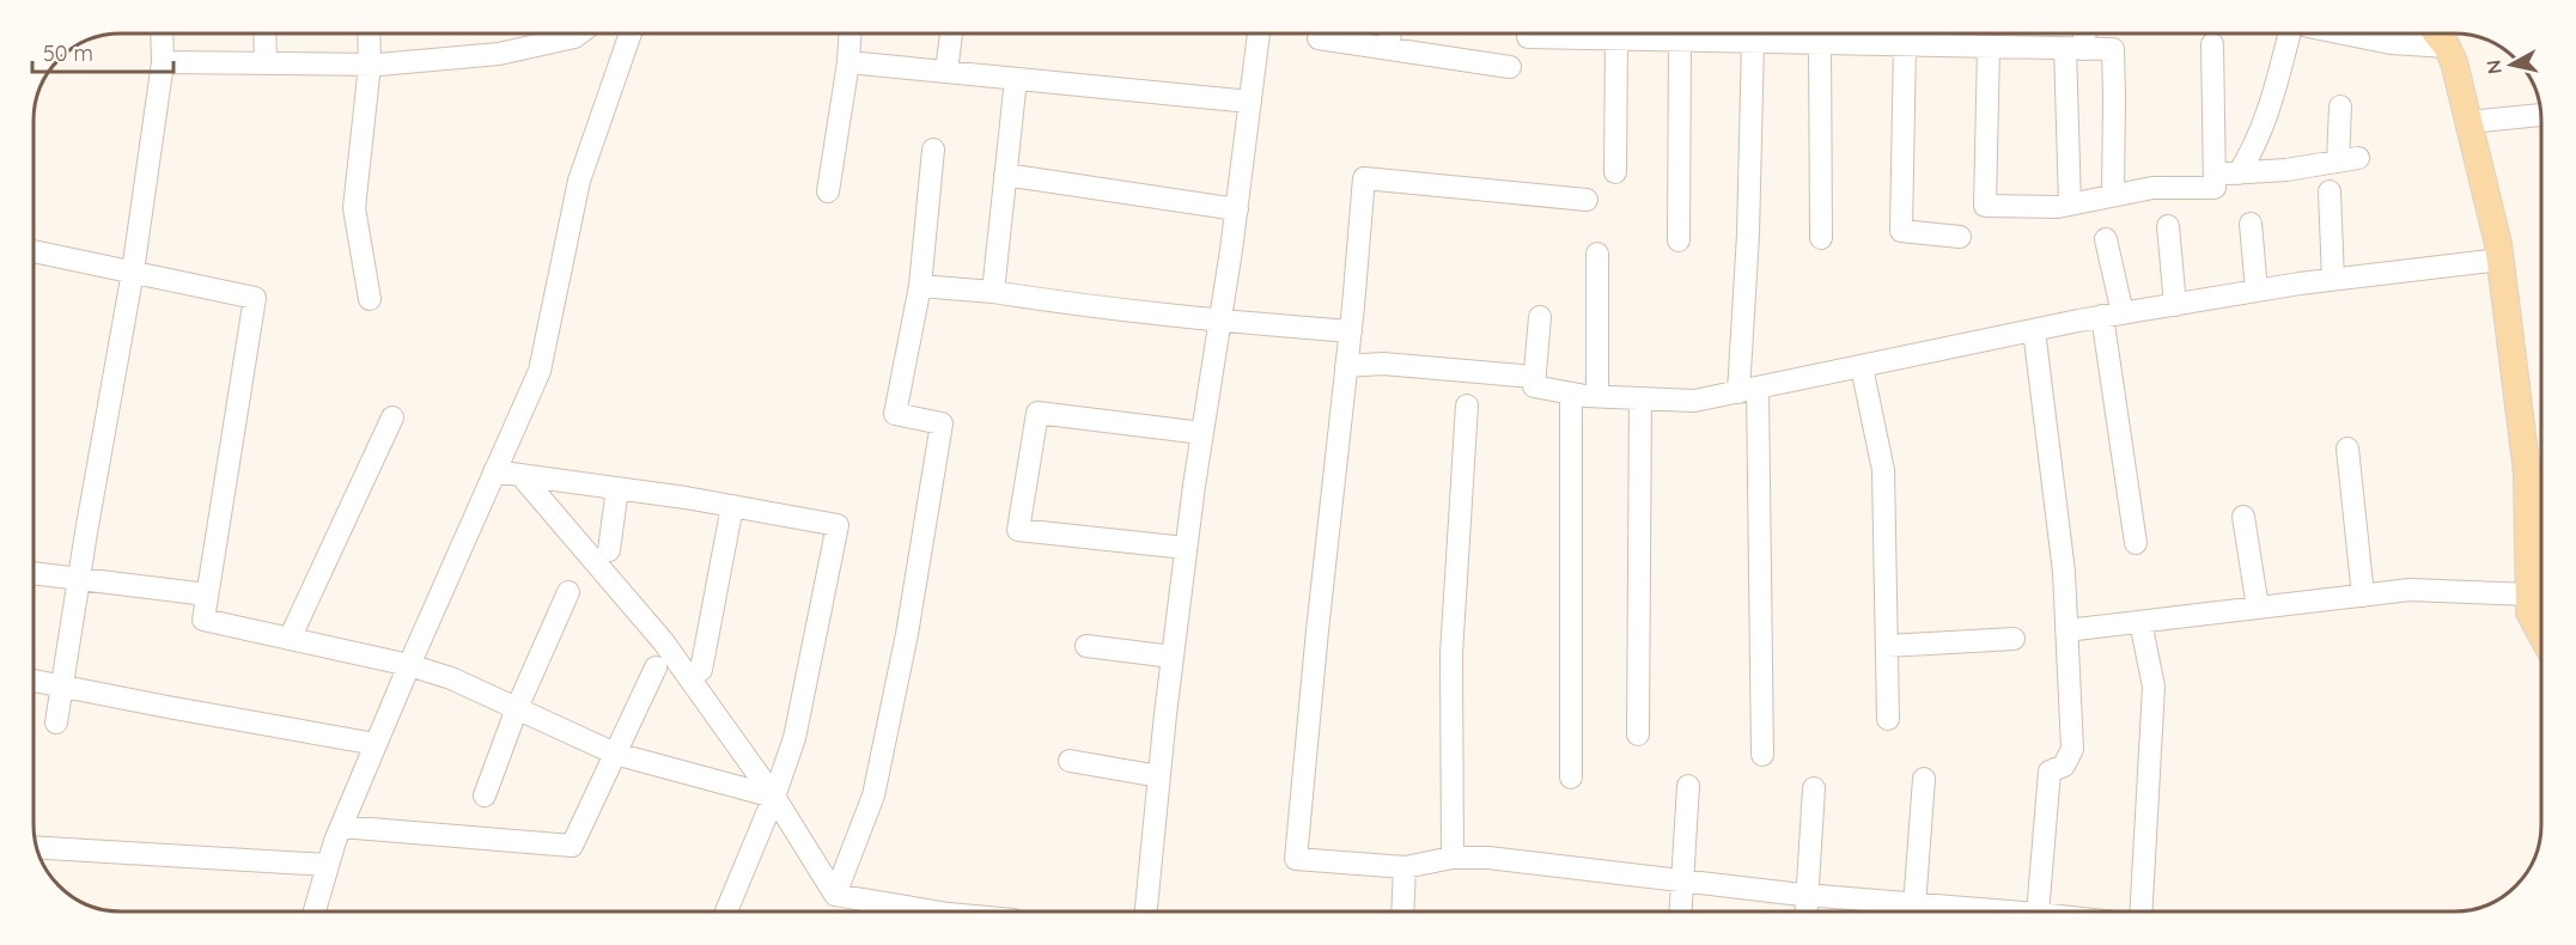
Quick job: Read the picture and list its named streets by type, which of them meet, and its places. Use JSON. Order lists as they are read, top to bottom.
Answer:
{
  "scale_bar": "50 m",
  "north": "left"
}
